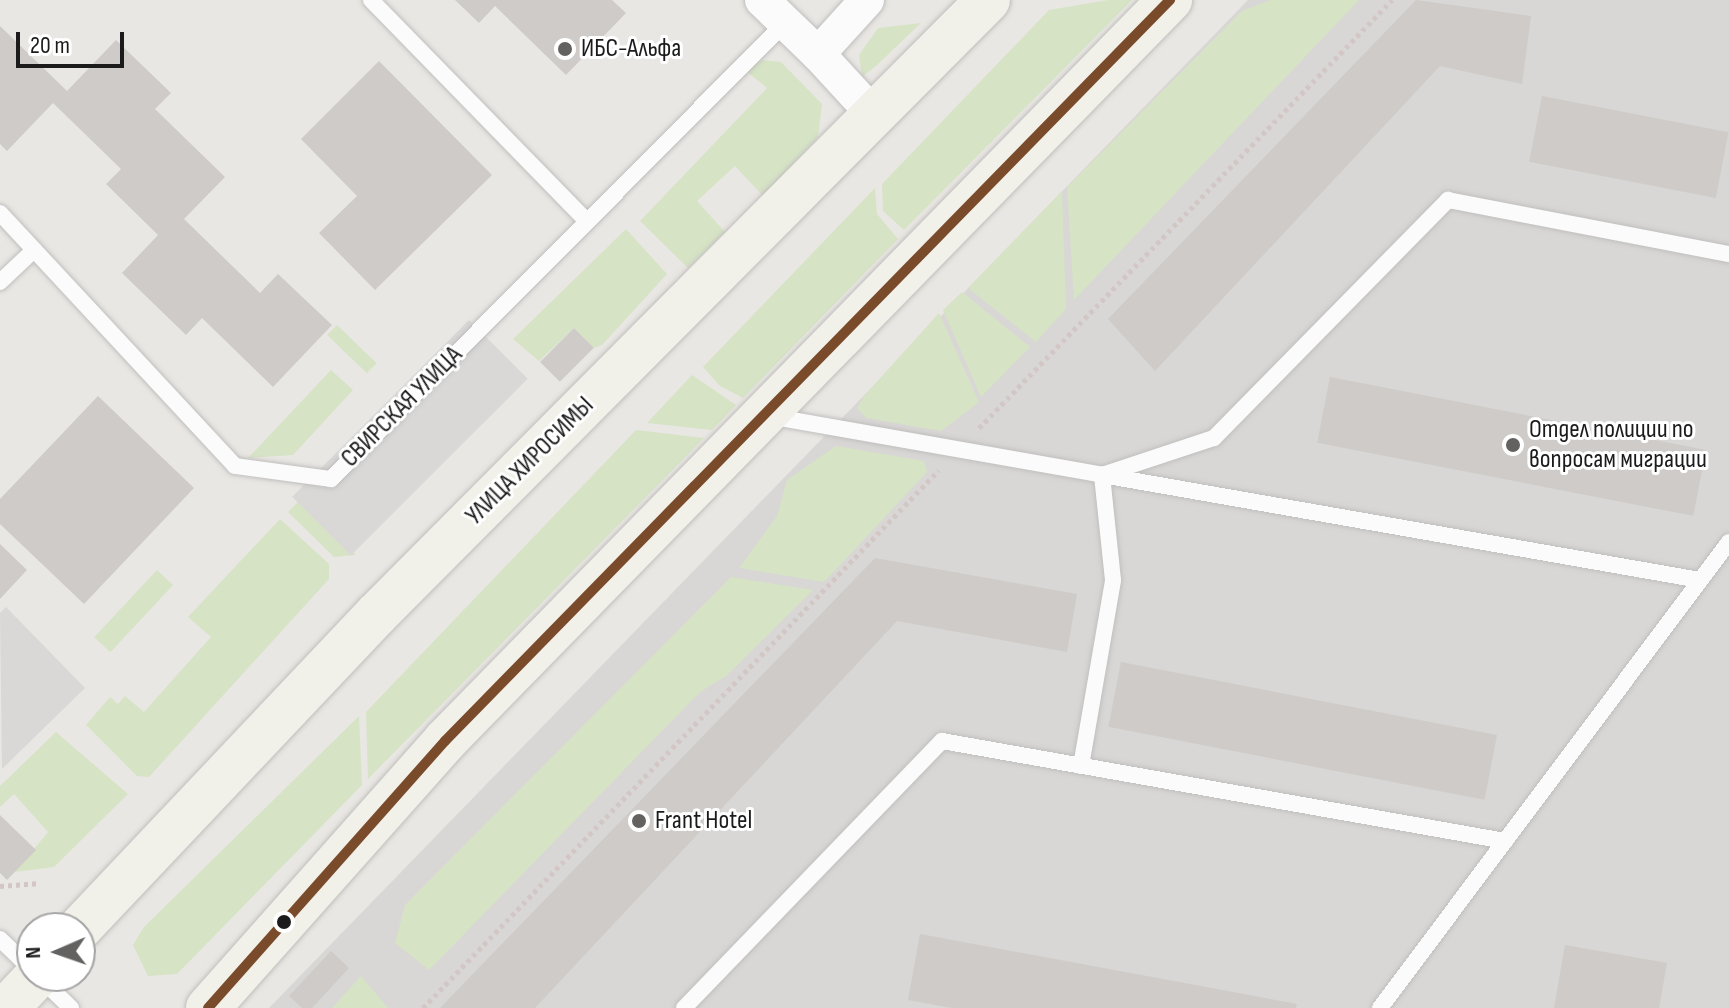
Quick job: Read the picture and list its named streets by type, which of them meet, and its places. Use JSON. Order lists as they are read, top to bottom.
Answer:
{
  "streets": {
    "main road": ["УЛИЦА ХИРОСИМЫ"],
    "lane": ["СВИРСКАЯ УЛИЦА"]
  },
  "places": ["ИБС-Альфа", "Отдел полиции по вопросам миграции", "Frant Hotel"],
  "scale_bar": "20 m",
  "north": "left"
}
